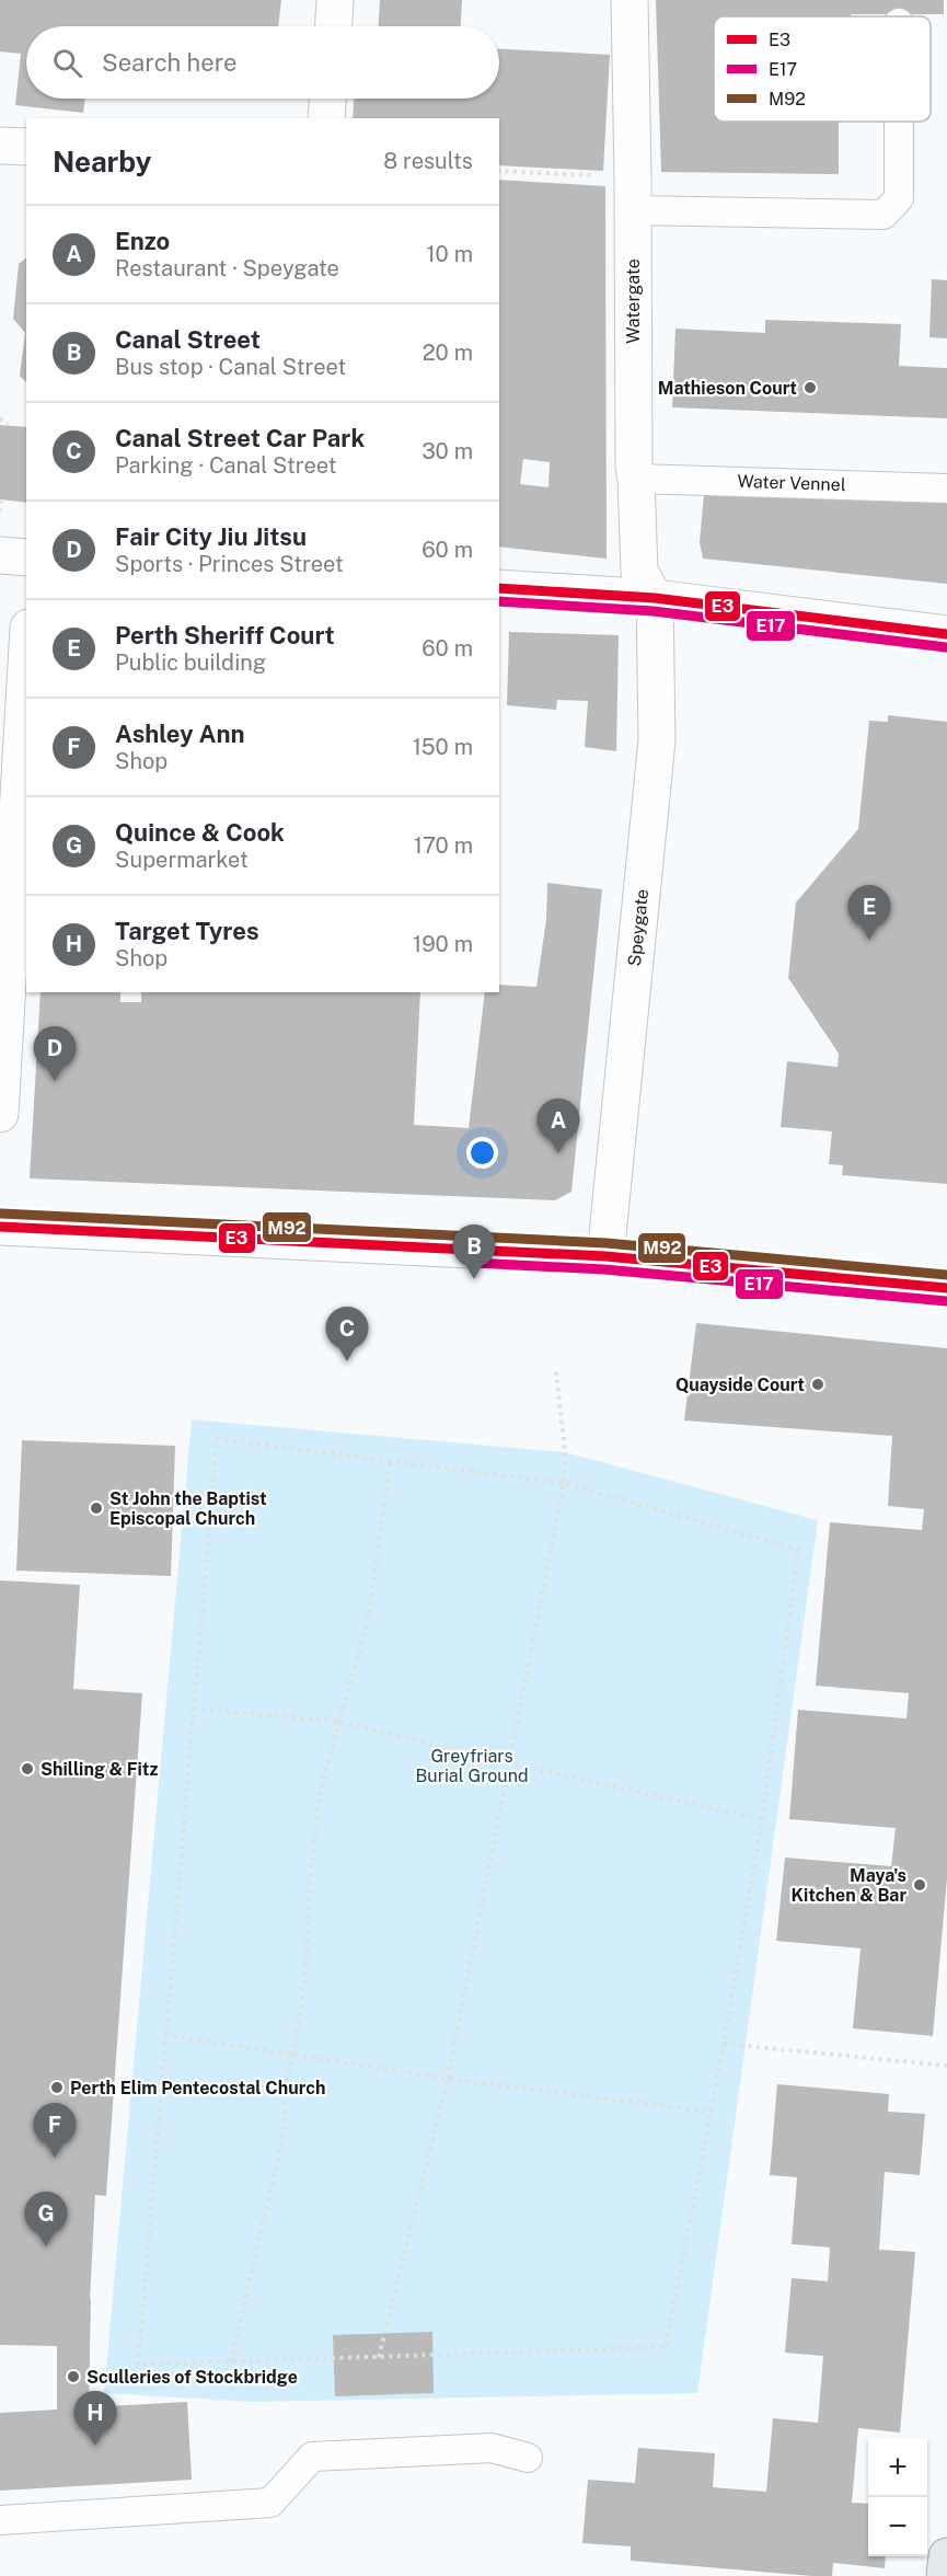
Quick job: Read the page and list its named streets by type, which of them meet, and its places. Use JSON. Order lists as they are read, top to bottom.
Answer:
{
  "streets": {
    "street": ["Watergate", "Speygate"],
    "lane": ["Water Vennel"]
  },
  "crossings": [
    ["Watergate", "Water Vennel"],
    ["Watergate", "Speygate"]
  ],
  "parks": ["Greyfriars Burial Ground"],
  "places": [
    "Mathieson Court",
    "Quayside Court",
    "St John the Baptist Episcopal Church",
    "Shilling & Fitz",
    "Maya's Kitchen & Bar",
    "Perth Elim Pentecostal Church",
    "Sculleries of Stockbridge"
  ],
  "lines": ["transit line E3", "transit line E17", "transit line M92"],
  "legend": ["E3", "E17", "M92"],
  "page": {
    "search": "Search here",
    "heading": ["Nearby", "8 results"],
    "list": [
      {
        "mark": "A",
        "name": "Enzo",
        "note": "Restaurant · Speygate",
        "value": "10 m"
      },
      {
        "mark": "B",
        "name": "Canal Street",
        "note": "Bus stop · Canal Street",
        "value": "20 m"
      },
      {
        "mark": "C",
        "name": "Canal Street Car Park",
        "note": "Parking · Canal Street",
        "value": "30 m"
      },
      {
        "mark": "D",
        "name": "Fair City Jiu Jitsu",
        "note": "Sports · Princes Street",
        "value": "60 m"
      },
      {
        "mark": "E",
        "name": "Perth Sheriff Court",
        "note": "Public building",
        "value": "60 m"
      },
      {
        "mark": "F",
        "name": "Ashley Ann",
        "note": "Shop",
        "value": "150 m"
      },
      {
        "mark": "G",
        "name": "Quince & Cook",
        "note": "Supermarket",
        "value": "170 m"
      },
      {
        "mark": "H",
        "name": "Target Tyres",
        "note": "Shop",
        "value": "190 m"
      }
    ],
    "pins": [
      "E",
      "D",
      "A",
      "B",
      "C",
      "F",
      "G",
      "H"
    ],
    "map_buttons": ["+", "−"]
  }
}
